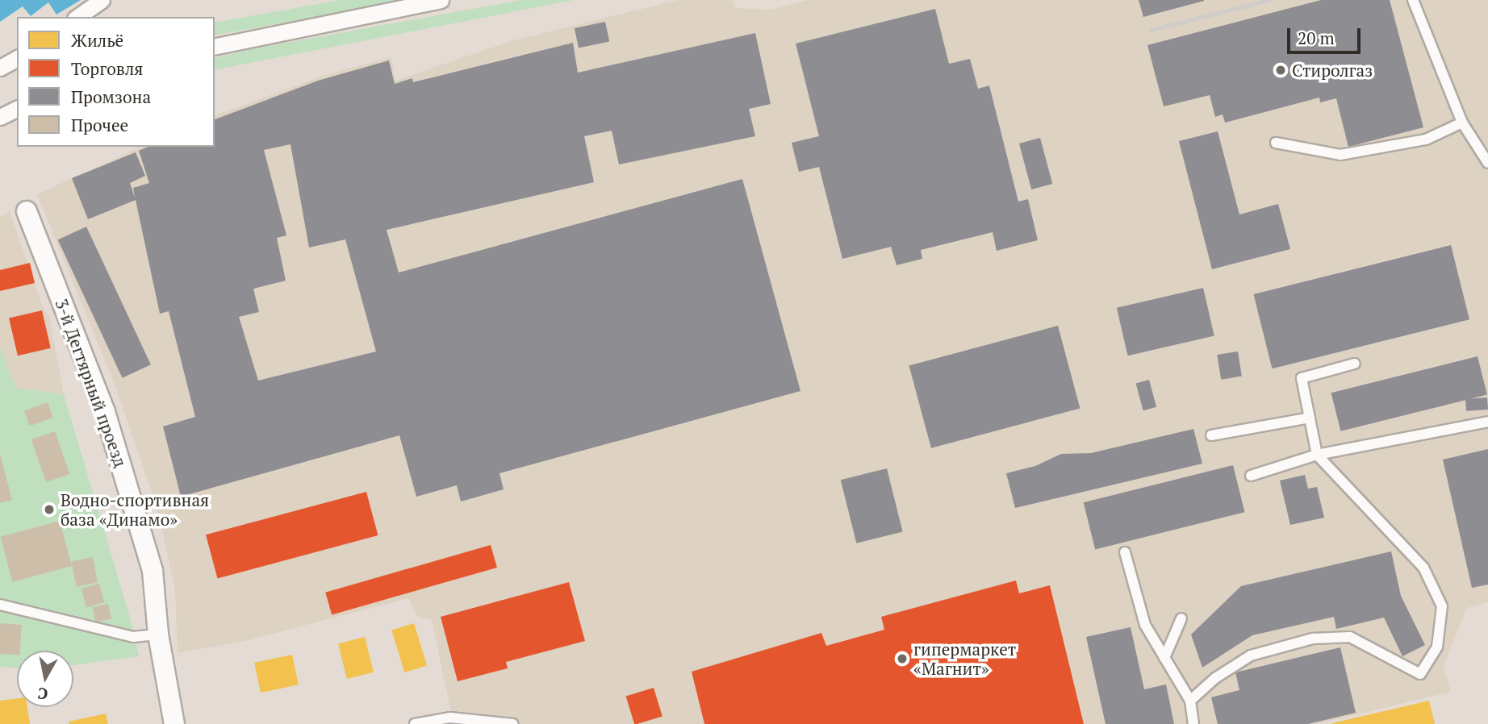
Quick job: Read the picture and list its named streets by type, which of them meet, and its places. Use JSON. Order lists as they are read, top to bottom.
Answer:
{
  "streets": {
    "street": ["3-й Дегтярный проезд"]
  },
  "places": ["Стиролгаз", "Водно-спортивная база «Динамо»", "гипермаркет «Магнит»"],
  "legend": [
    "Жильё",
    "Торговля",
    "Промзона",
    "Прочее"
  ],
  "scale_bar": "20 m",
  "north": "bottom"
}
